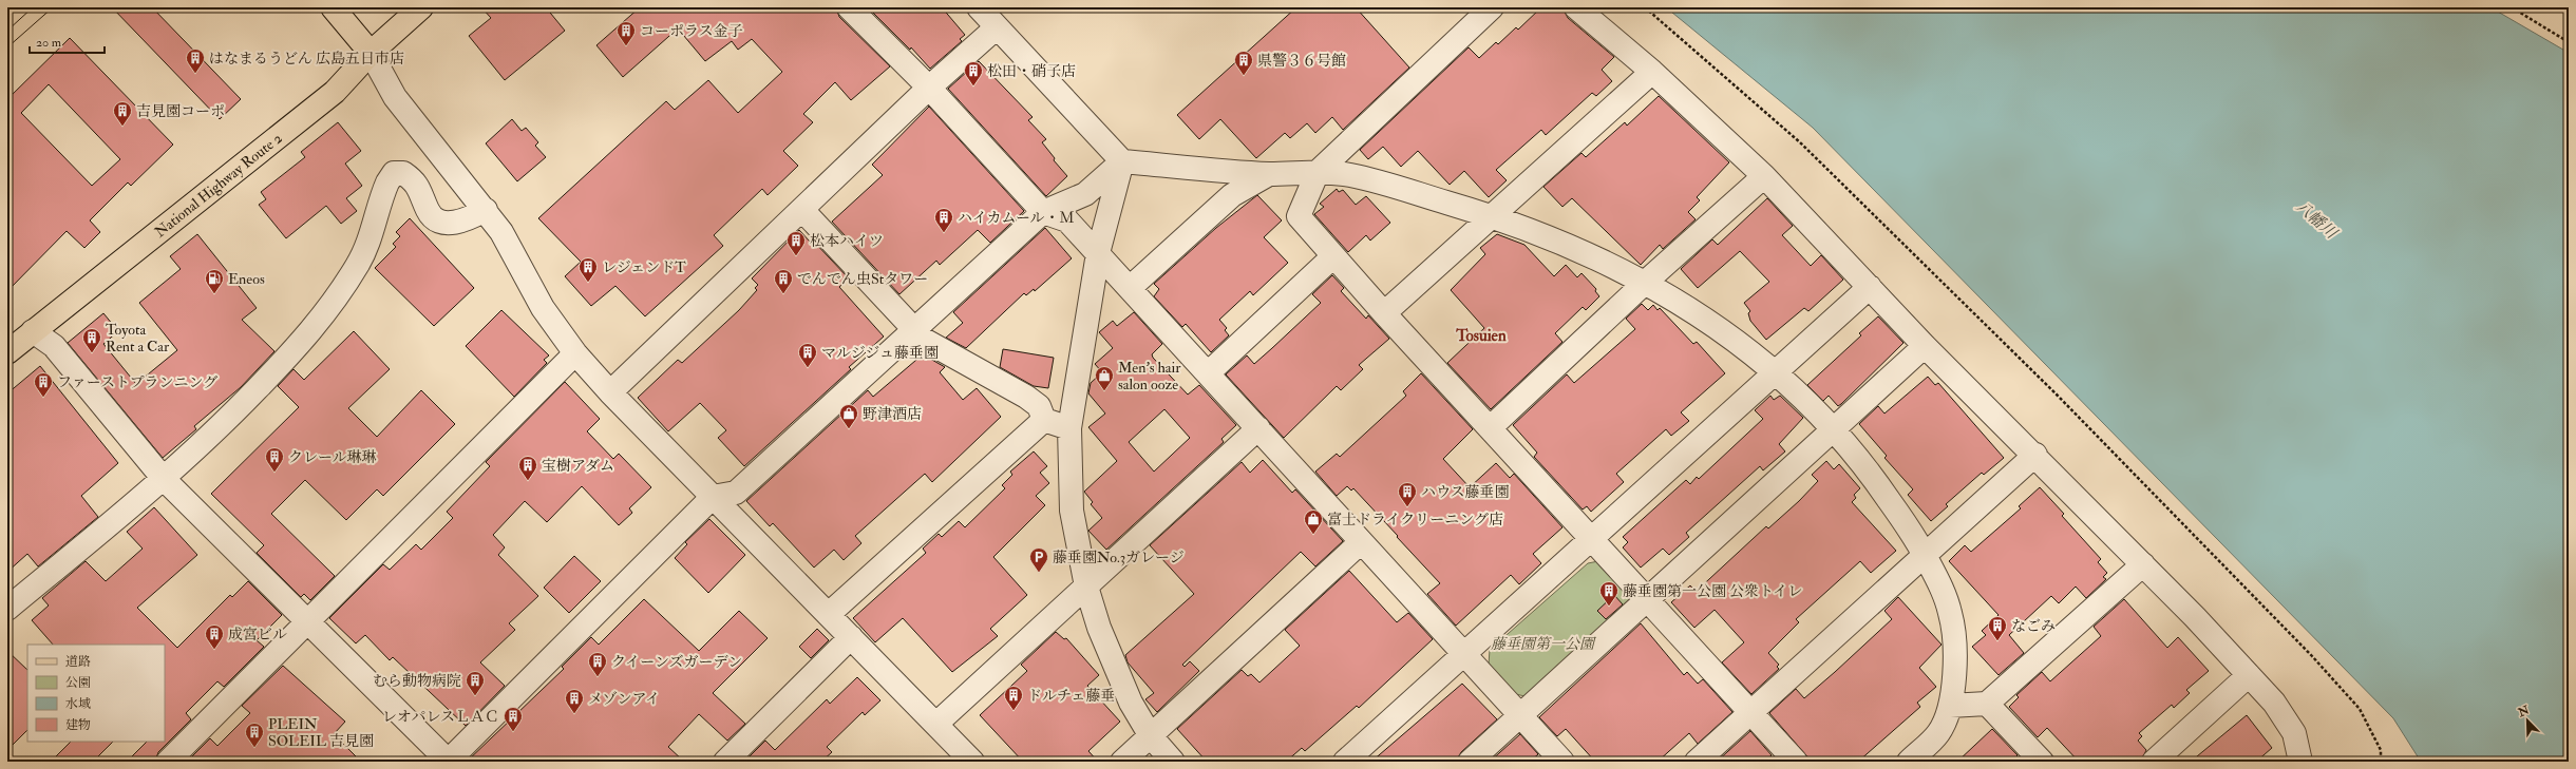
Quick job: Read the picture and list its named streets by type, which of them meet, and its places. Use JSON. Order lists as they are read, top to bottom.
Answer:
{
  "streets": {
    "main road": ["National Highway Route 2"]
  },
  "districts": ["Tosuien"],
  "water": ["八幡川"],
  "parks": ["藤垂園第一公園"],
  "places": {
    "building": [
      "コーポラス金子",
      "はなまるうどん 広島五日市店",
      "県警３６号館",
      "松田・硝子店",
      "吉見園コーポ",
      "ハイカムール・Ｍ",
      "松本ハイツ",
      "レジェンドT",
      "でんでん虫Stタワー",
      "Toyota Rent a Car",
      "マルジジュ藤垂園",
      "ファーストプランニング",
      "クレール琳琳",
      "宝樹アダム",
      "ハウス藤垂園",
      "藤垂園第一公園 公衆トイレ",
      "なごみ",
      "成宮ビル",
      "クイーンズガーデン",
      "むら動物病院",
      "ドルチェ藤垂",
      "メゾンアイ",
      "レオパレスＬＡＣ",
      "PLEIN SOLEIL 吉見園"
    ],
    "fuel station": ["Eneos"],
    "shop": ["Men's hair salon ooze", "野津酒店", "富士ドライクリーニング店"],
    "parking": ["藤垂園No.3ガレージ"]
  },
  "legend": [
    "道路",
    "公園",
    "水域",
    "建物"
  ],
  "scale_bar": "20 m",
  "north": "top left"
}
